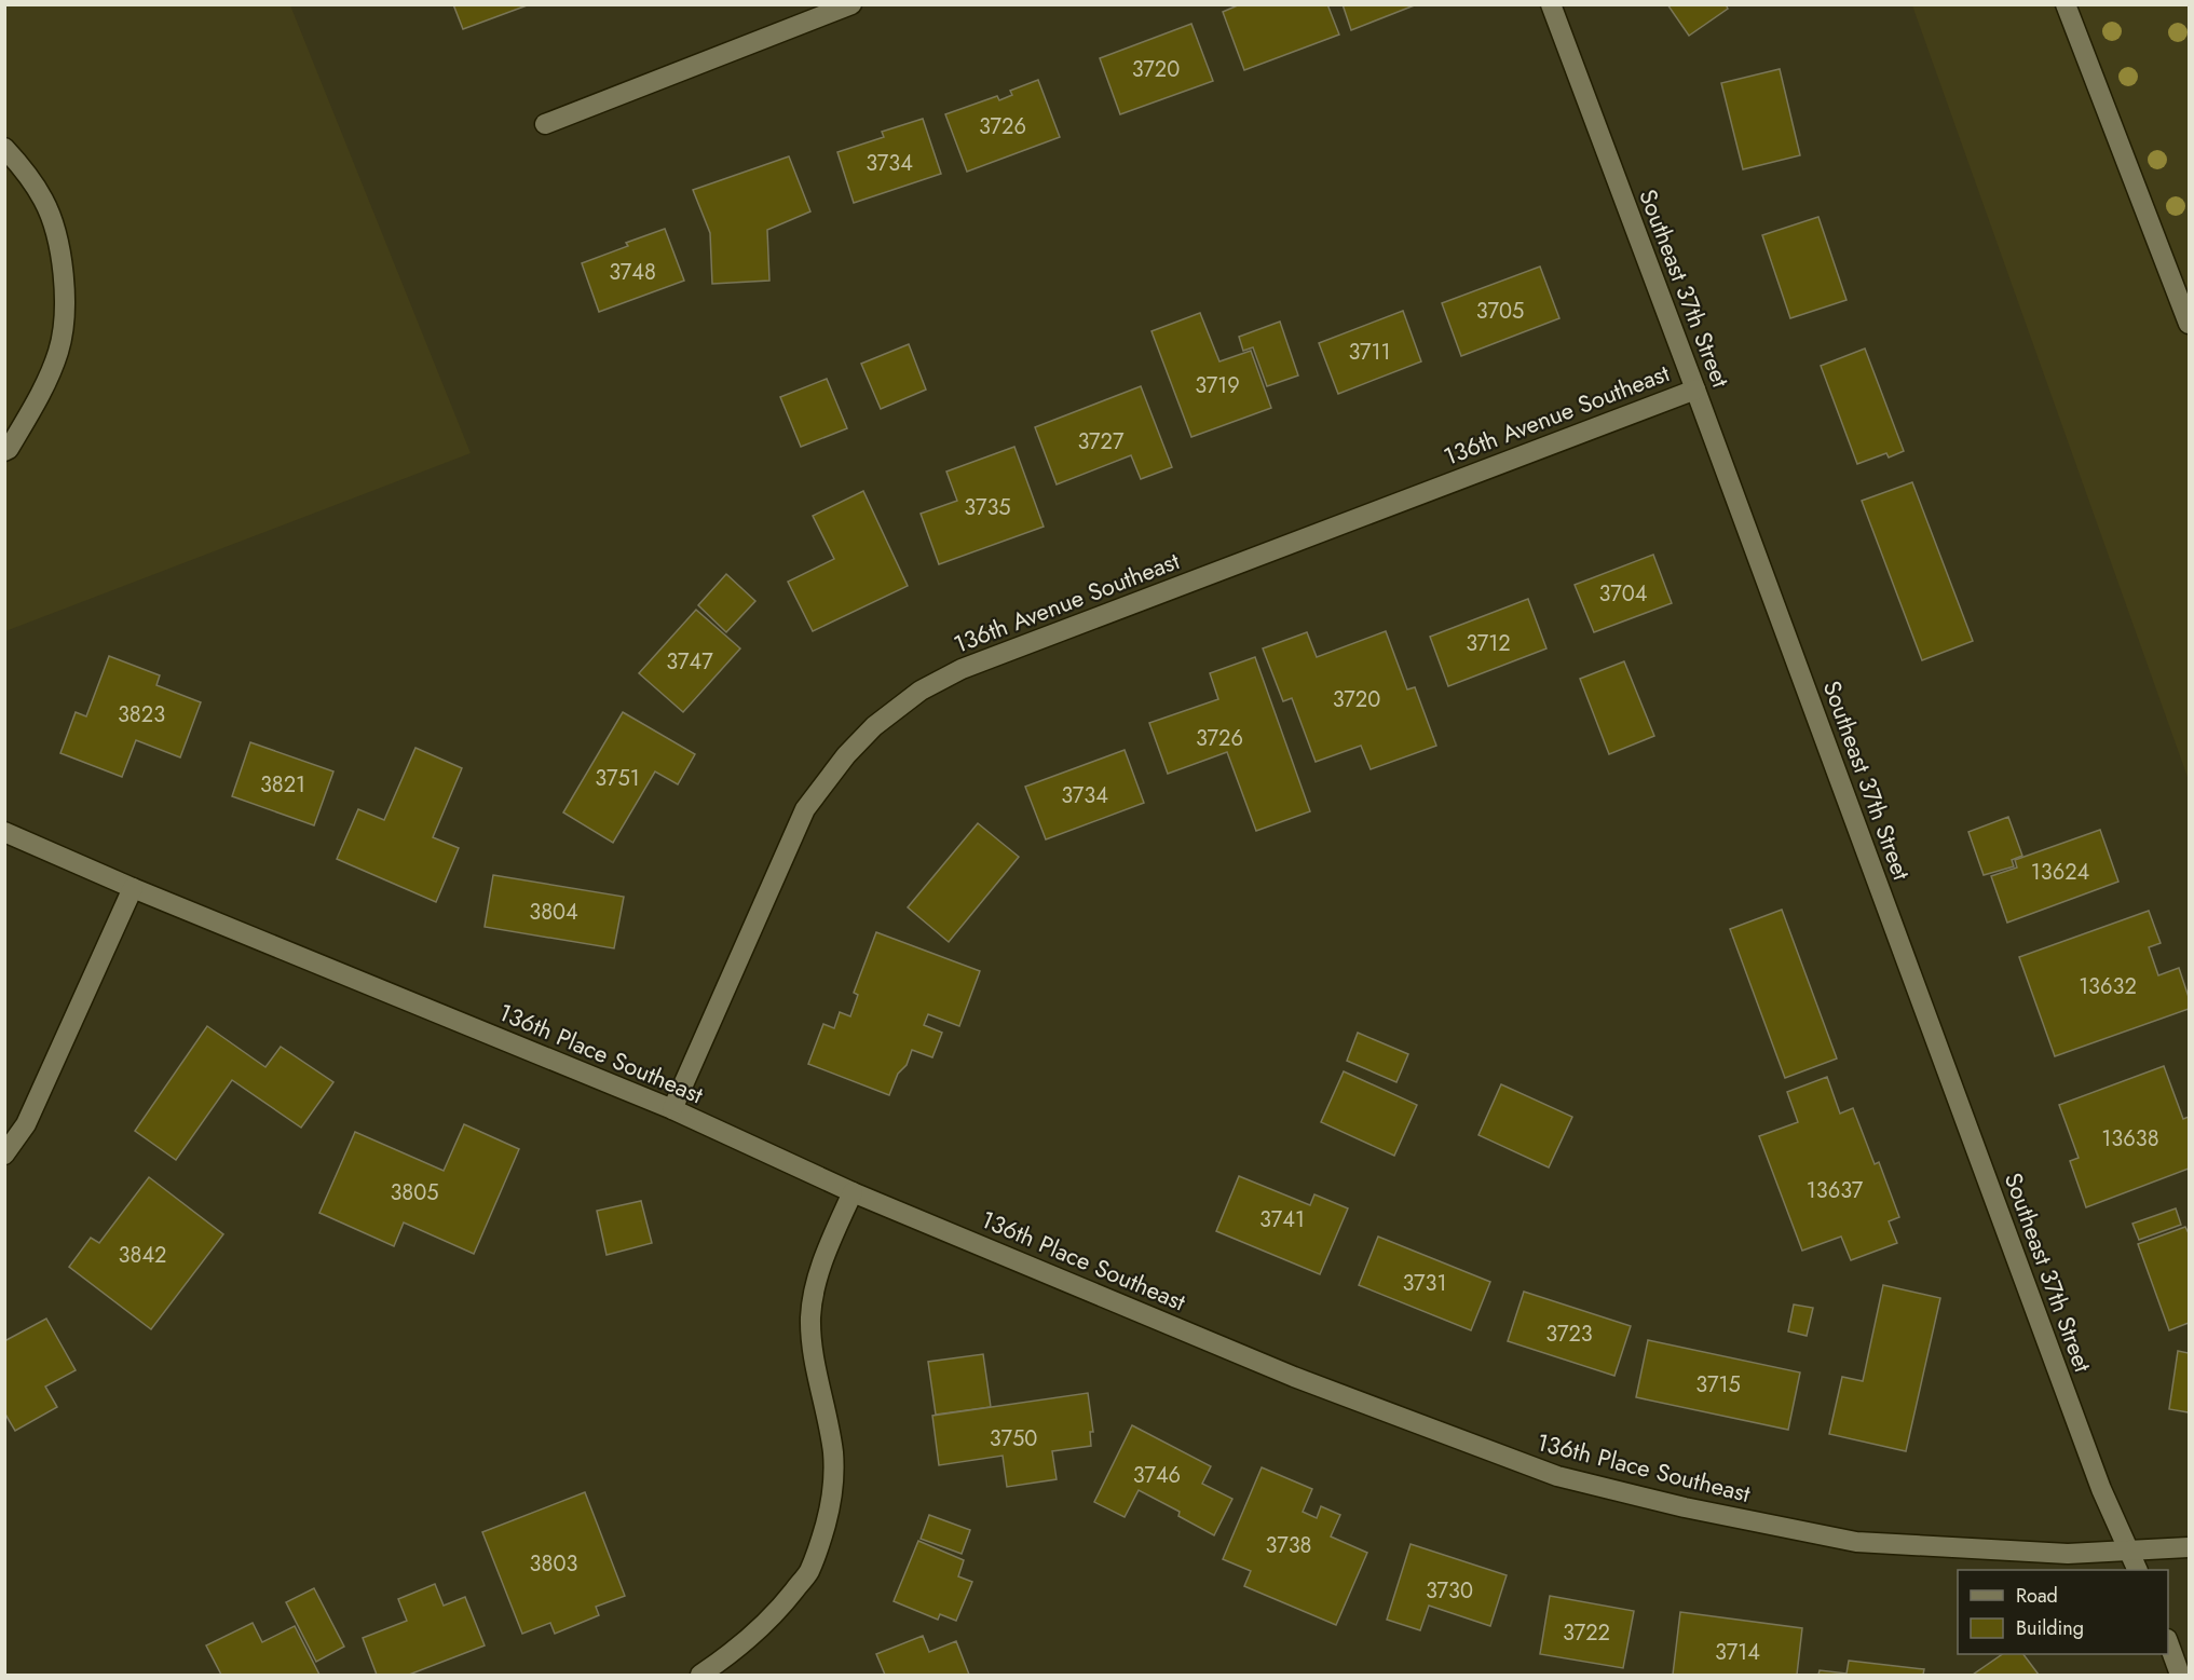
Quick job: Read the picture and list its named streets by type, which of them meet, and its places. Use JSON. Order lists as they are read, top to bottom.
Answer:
{
  "streets": {
    "street": ["Southeast 37th Street", "136th Avenue Southeast", "136th Place Southeast"]
  },
  "crossings": [
    ["Southeast 37th Street", "136th Avenue Southeast"],
    ["Southeast 37th Street", "136th Place Southeast"],
    ["136th Avenue Southeast", "136th Place Southeast"]
  ],
  "house_numbers": [
    "3720",
    "3726",
    "3734",
    "3748",
    "3705",
    "3711",
    "3719",
    "3727",
    "3735",
    "3704",
    "3712",
    "3747",
    "3720",
    "3823",
    "3726",
    "3751",
    "3821",
    "3734",
    "13624",
    "3804",
    "13632",
    "13638",
    "13637",
    "3805",
    "3741",
    "3842",
    "3731",
    "3723",
    "3715",
    "3750",
    "3746",
    "3738",
    "3803",
    "3730",
    "3722",
    "3714"
  ],
  "legend": ["Road", "Building"]
}
